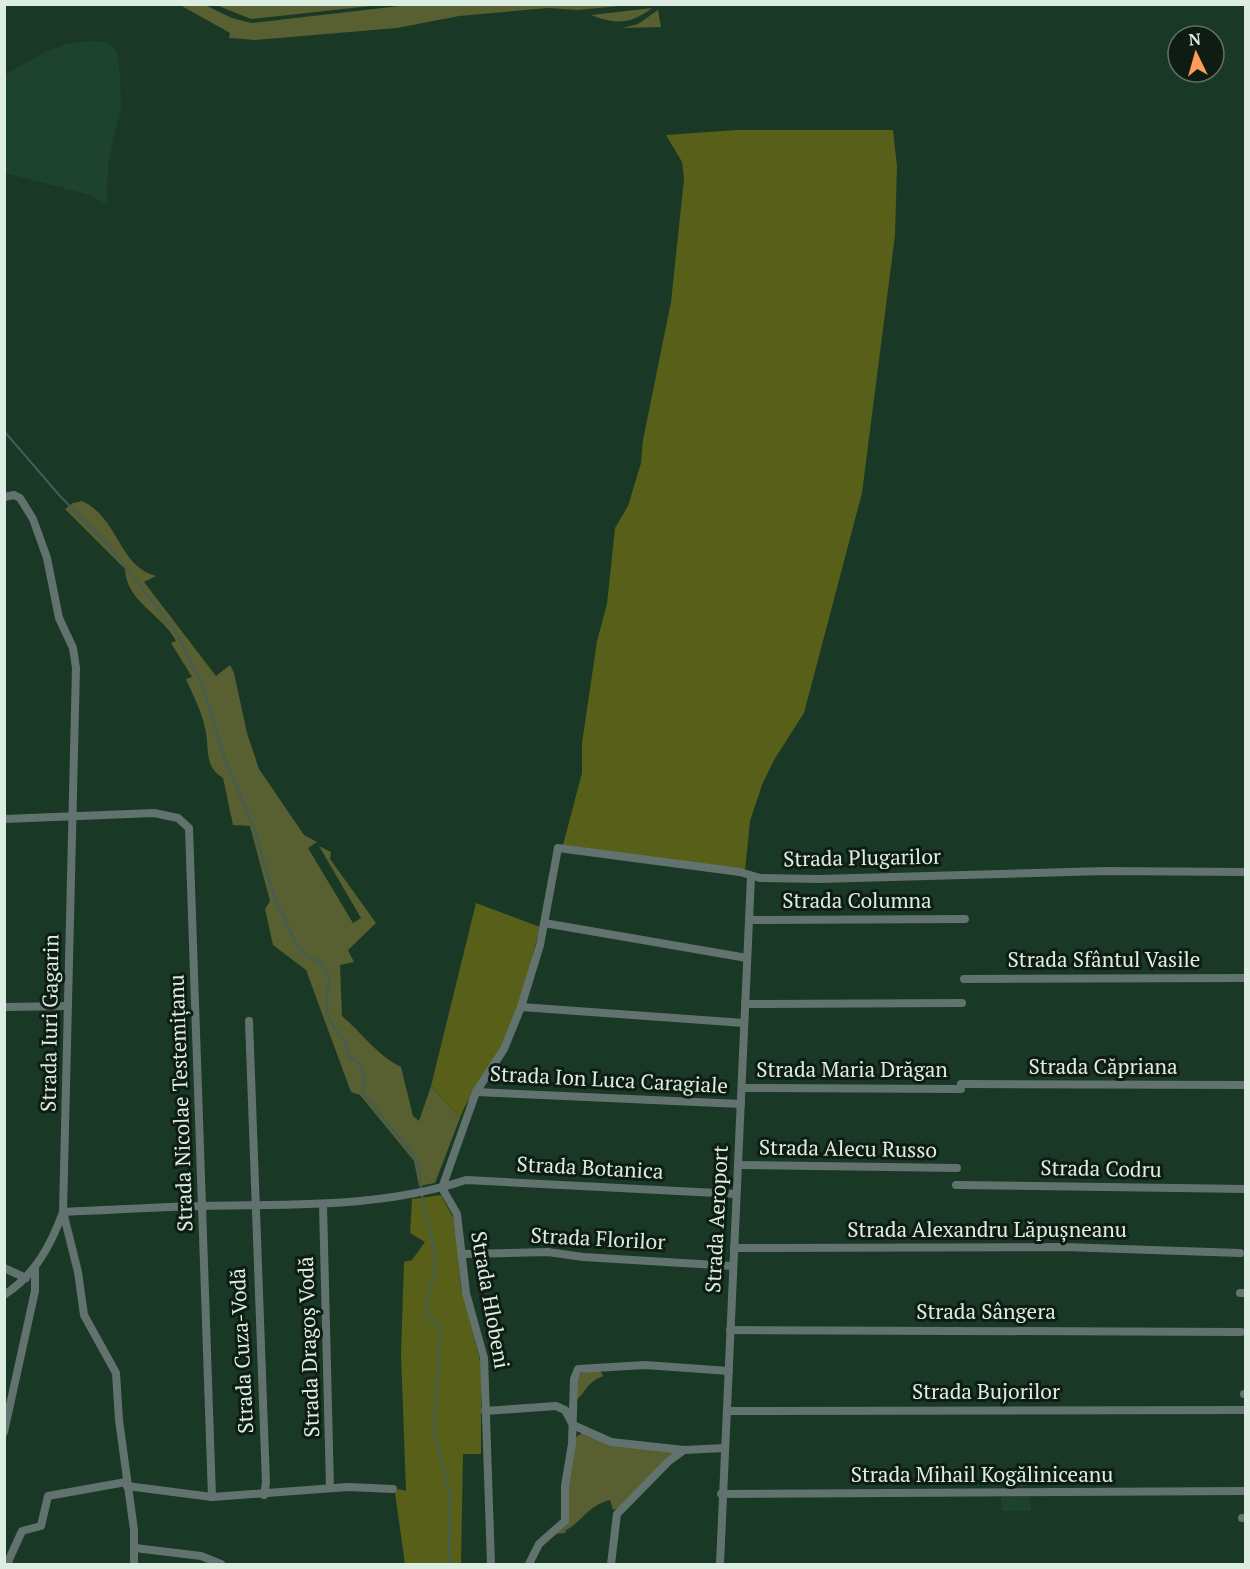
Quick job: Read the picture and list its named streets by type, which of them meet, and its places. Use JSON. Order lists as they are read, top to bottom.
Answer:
{
  "streets": {
    "street": [
      "Strada Plugarilor",
      "Strada Columna",
      "Strada Sfântul Vasile",
      "Strada Iuri Gagarin",
      "Strada Căpriana",
      "Strada Maria Drăgan",
      "Strada Ion Luca Caragiale",
      "Strada Nicolae Testemițanu",
      "Strada Alecu Russo",
      "Strada Botanica",
      "Strada Codru",
      "Strada Aeroport",
      "Strada Alexandru Lăpușneanu",
      "Strada Florilor",
      "Strada Hlobeni",
      "Strada Sângera",
      "Strada Dragoș Vodă",
      "Strada Cuza-Vodă",
      "Strada Bujorilor",
      "Strada Mihail Kogăliniceanu"
    ]
  },
  "crossings": [
    ["Strada Plugarilor", "Strada Aeroport"],
    ["Strada Columna", "Strada Aeroport"],
    ["Strada Iuri Gagarin", "Strada Nicolae Testemițanu"],
    ["Strada Iuri Gagarin", "Strada Botanica"],
    ["Strada Căpriana", "Strada Maria Drăgan"],
    ["Strada Maria Drăgan", "Strada Aeroport"],
    ["Strada Ion Luca Caragiale", "Strada Aeroport"],
    ["Strada Nicolae Testemițanu", "Strada Botanica"],
    ["Strada Alecu Russo", "Strada Aeroport"],
    ["Strada Botanica", "Strada Aeroport"],
    ["Strada Botanica", "Strada Hlobeni"],
    ["Strada Botanica", "Strada Dragoș Vodă"],
    ["Strada Botanica", "Strada Cuza-Vodă"],
    ["Strada Aeroport", "Strada Alexandru Lăpușneanu"],
    ["Strada Aeroport", "Strada Florilor"],
    ["Strada Aeroport", "Strada Sângera"],
    ["Strada Aeroport", "Strada Bujorilor"],
    ["Strada Aeroport", "Strada Mihail Kogăliniceanu"],
    ["Strada Florilor", "Strada Hlobeni"]
  ],
  "north": "top"
}
